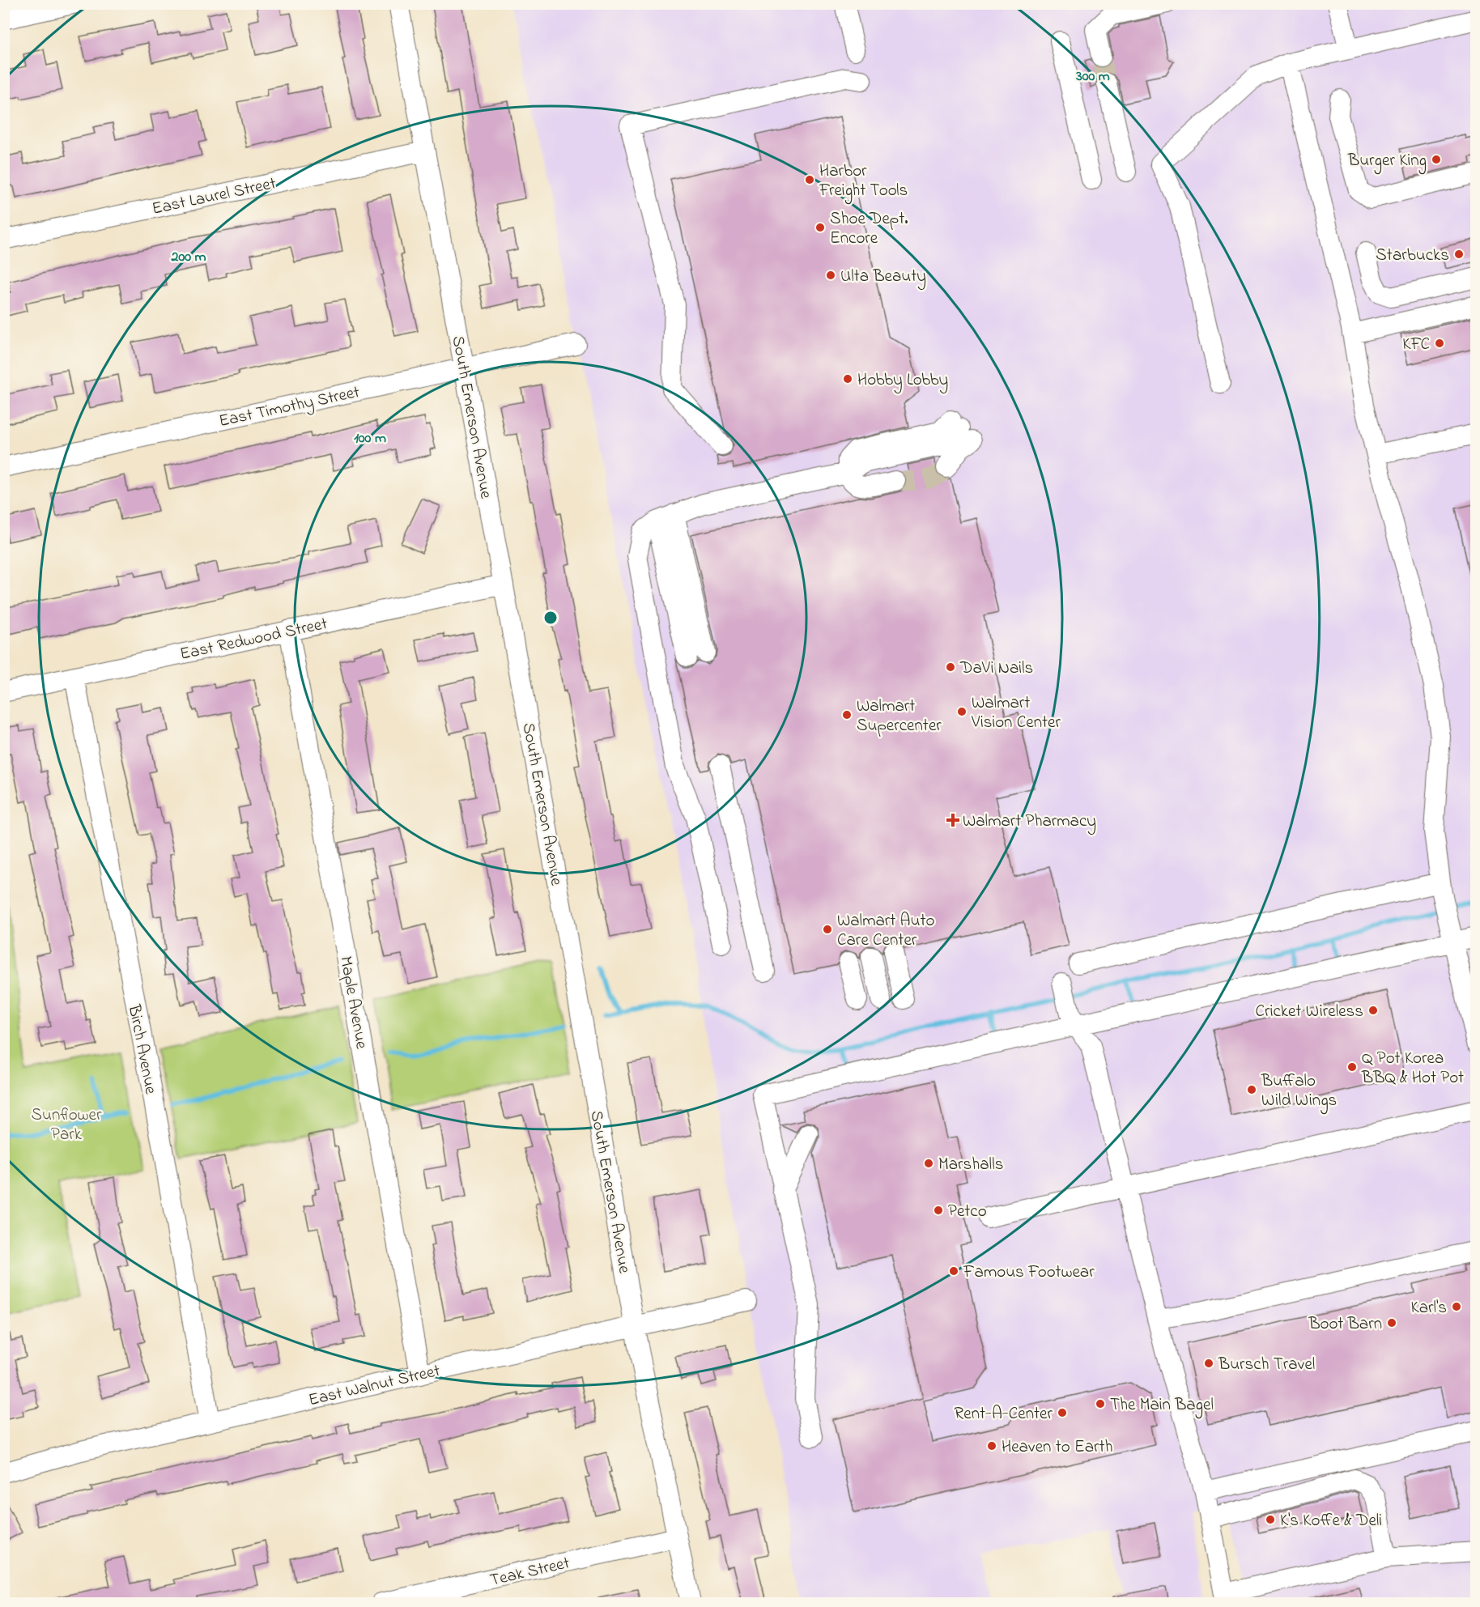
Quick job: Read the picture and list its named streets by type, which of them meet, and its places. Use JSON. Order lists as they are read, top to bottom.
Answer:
{
  "streets": {
    "street": [
      "East Laurel Street",
      "East Timothy Street",
      "South Emerson Avenue",
      "East Redwood Street",
      "Maple Avenue",
      "Birch Avenue",
      "East Walnut Street",
      "Teak Street"
    ]
  },
  "crossings": [
    ["East Laurel Street", "South Emerson Avenue"],
    ["East Timothy Street", "South Emerson Avenue"],
    ["South Emerson Avenue", "East Redwood Street"],
    ["South Emerson Avenue", "East Walnut Street"],
    ["South Emerson Avenue", "Teak Street"],
    ["East Redwood Street", "Maple Avenue"],
    ["East Redwood Street", "Birch Avenue"],
    ["Maple Avenue", "East Walnut Street"],
    ["Birch Avenue", "East Walnut Street"]
  ],
  "parks": ["Sunflower Park"],
  "places": {
    "other": [
      "Burger King",
      "Harbor Freight Tools",
      "Shoe Dept. Encore",
      "Starbucks",
      "Ulta Beauty",
      "KFC",
      "Hobby Lobby",
      "DaVi Nails",
      "Walmart Vision Center",
      "Walmart Supercenter",
      "Walmart Auto Care Center",
      "Cricket Wireless",
      "Q Pot Korea BBQ & Hot Pot",
      "Buffalo Wild Wings",
      "Marshalls",
      "Petco",
      "Famous Footwear",
      "Karl's",
      "Boot Barn",
      "Bursch Travel",
      "The Main Bagel",
      "Rent-A-Center",
      "Heaven to Earth",
      "K's Koffe & Deli"
    ],
    "health": ["Walmart Pharmacy"]
  },
  "rings": ["300 m", "200 m", "100 m"]
}
